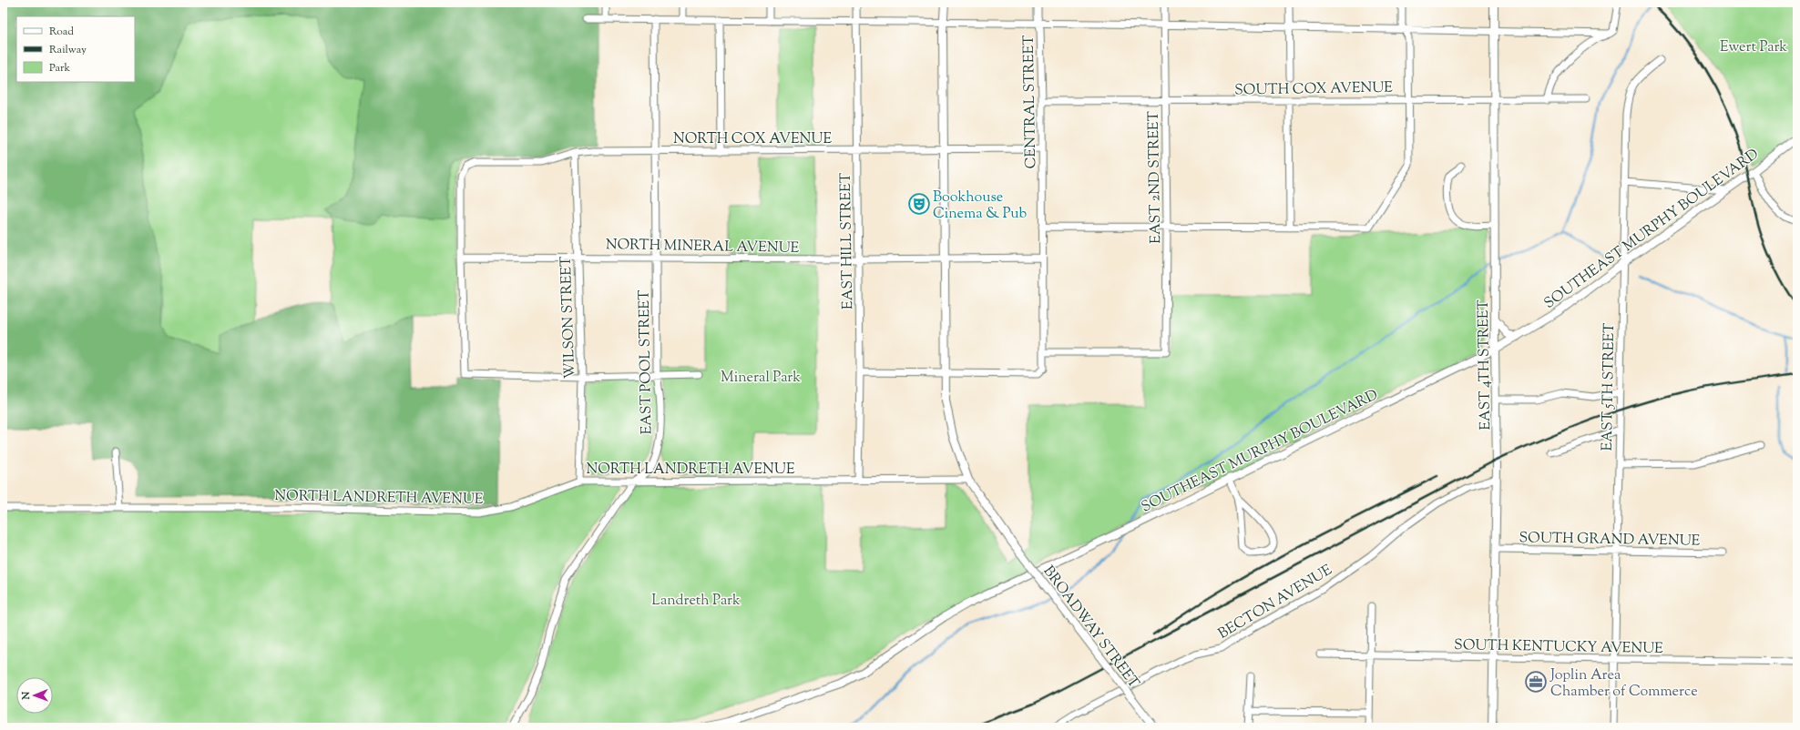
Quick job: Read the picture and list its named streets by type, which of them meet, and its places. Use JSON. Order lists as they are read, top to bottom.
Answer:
{
  "streets": {
    "street": [
      "SOUTH COX AVENUE",
      "CENTRAL STREET",
      "NORTH COX AVENUE",
      "EAST 2ND STREET",
      "SOUTHEAST MURPHY BOULEVARD",
      "EAST HILL STREET",
      "NORTH MINERAL AVENUE",
      "WILSON STREET",
      "EAST POOL STREET",
      "EAST 4TH STREET",
      "EAST 5TH STREET",
      "NORTH LANDRETH AVENUE",
      "SOUTH GRAND AVENUE",
      "BECTON AVENUE",
      "BROADWAY STREET",
      "SOUTH KENTUCKY AVENUE"
    ]
  },
  "crossings": [
    ["SOUTH COX AVENUE", "CENTRAL STREET"],
    ["SOUTH COX AVENUE", "EAST 2ND STREET"],
    ["SOUTH COX AVENUE", "EAST 4TH STREET"],
    ["CENTRAL STREET", "NORTH COX AVENUE"],
    ["CENTRAL STREET", "EAST 2ND STREET"],
    ["CENTRAL STREET", "NORTH MINERAL AVENUE"],
    ["CENTRAL STREET", "BROADWAY STREET"],
    ["NORTH COX AVENUE", "EAST HILL STREET"],
    ["NORTH COX AVENUE", "NORTH MINERAL AVENUE"],
    ["NORTH COX AVENUE", "WILSON STREET"],
    ["NORTH COX AVENUE", "EAST POOL STREET"],
    ["NORTH COX AVENUE", "BROADWAY STREET"],
    ["SOUTHEAST MURPHY BOULEVARD", "EAST 4TH STREET"],
    ["SOUTHEAST MURPHY BOULEVARD", "EAST 5TH STREET"],
    ["EAST HILL STREET", "NORTH MINERAL AVENUE"],
    ["EAST HILL STREET", "NORTH LANDRETH AVENUE"],
    ["NORTH MINERAL AVENUE", "WILSON STREET"],
    ["NORTH MINERAL AVENUE", "EAST POOL STREET"],
    ["NORTH MINERAL AVENUE", "BROADWAY STREET"],
    ["WILSON STREET", "NORTH LANDRETH AVENUE"],
    ["EAST POOL STREET", "NORTH LANDRETH AVENUE"],
    ["EAST 4TH STREET", "SOUTH GRAND AVENUE"],
    ["EAST 4TH STREET", "BECTON AVENUE"],
    ["EAST 4TH STREET", "SOUTH KENTUCKY AVENUE"],
    ["EAST 5TH STREET", "SOUTH GRAND AVENUE"],
    ["EAST 5TH STREET", "SOUTH KENTUCKY AVENUE"],
    ["NORTH LANDRETH AVENUE", "BROADWAY STREET"]
  ],
  "parks": ["Ewert Park", "Mineral Park", "Landreth Park"],
  "places": {
    "theatre": ["Bookhouse Cinema & Pub"],
    "office": ["Joplin Area Chamber of Commerce"]
  },
  "legend": ["Road", "Railway", "Park"],
  "north": "left"
}
